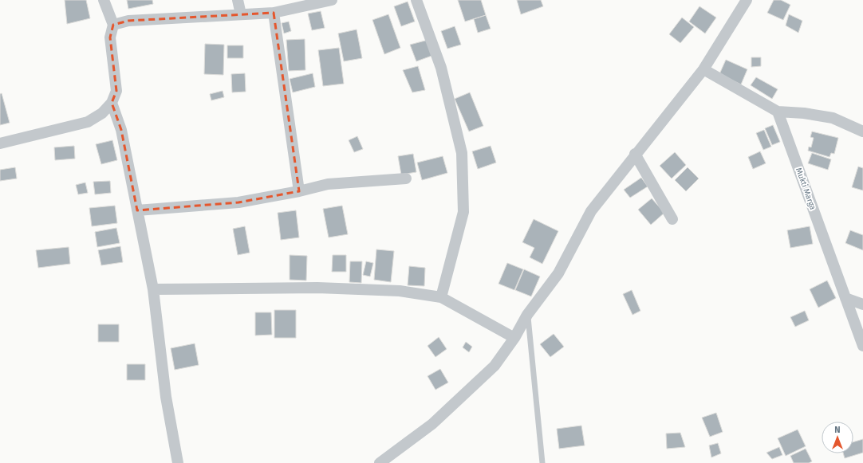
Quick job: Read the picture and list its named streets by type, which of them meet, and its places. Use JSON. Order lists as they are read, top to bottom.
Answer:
{
  "streets": {
    "street": ["Mukti Marga"]
  },
  "north": "top"
}
